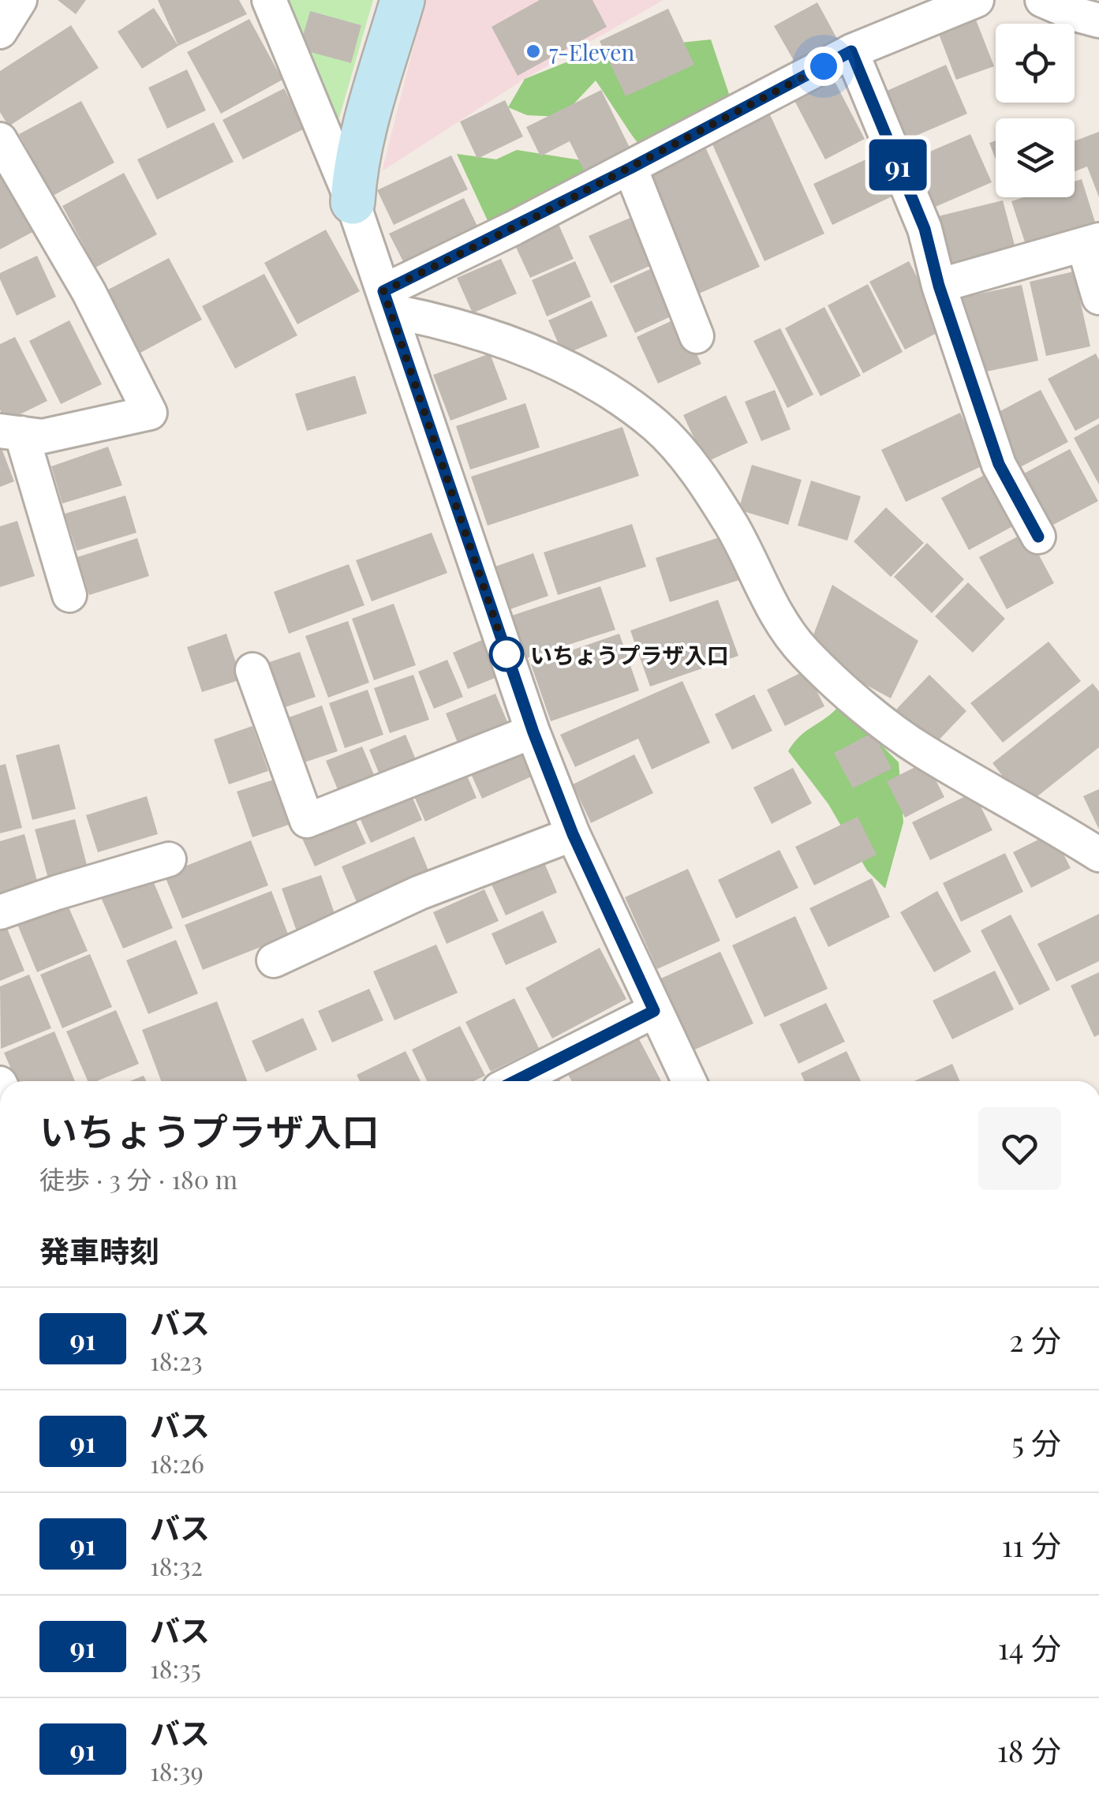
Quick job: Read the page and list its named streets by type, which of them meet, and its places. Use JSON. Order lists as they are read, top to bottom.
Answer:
{
  "places": ["7-Eleven", "いちょうプラザ入口"],
  "lines": ["bus line 91"],
  "page": {
    "on_map": "91",
    "heading": [
      ["いちょうプラザ入口", "徒歩 · 3 分 · 180 m"],
      "発車時刻"
    ],
    "list": [
      {
        "mark": "91",
        "name": "バス",
        "note": "18:23",
        "value": "2 分"
      },
      {
        "mark": "91",
        "name": "バス",
        "note": "18:26",
        "value": "5 分"
      },
      {
        "mark": "91",
        "name": "バス",
        "note": "18:32",
        "value": "11 分"
      },
      {
        "mark": "91",
        "name": "バス",
        "note": "18:35",
        "value": "14 分"
      },
      {
        "mark": "91",
        "name": "バス",
        "note": "18:39",
        "value": "18 分"
      }
    ]
  }
}
